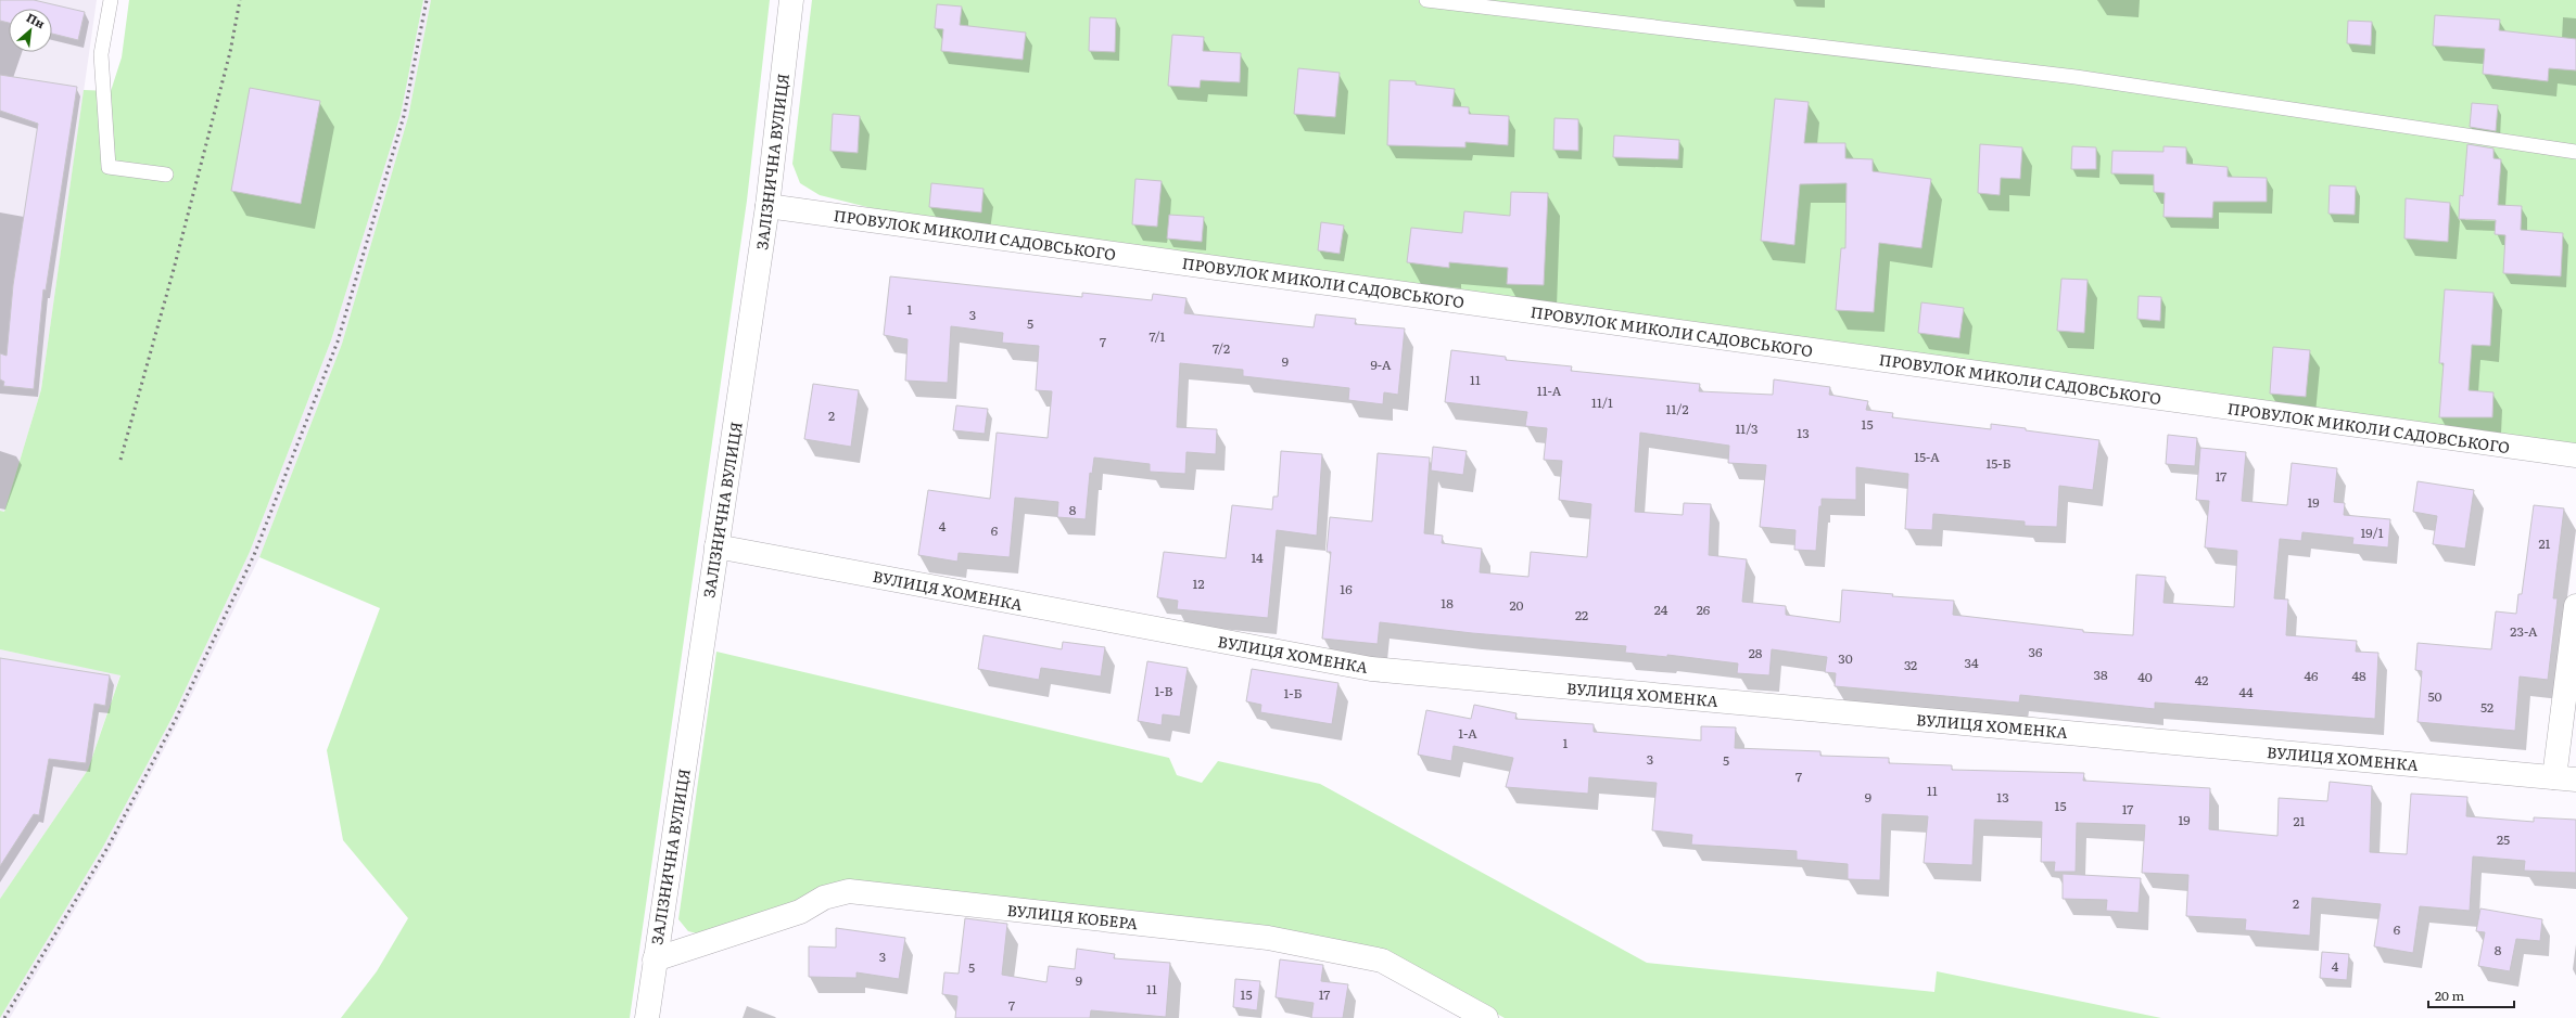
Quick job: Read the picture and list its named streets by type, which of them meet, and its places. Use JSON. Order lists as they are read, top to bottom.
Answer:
{
  "streets": {
    "street": [
      "ЗАЛІЗНИЧНА ВУЛИЦЯ",
      "ПРОВУЛОК МИКОЛИ САДОВСЬКОГО",
      "ВУЛИЦЯ ХОМЕНКА",
      "ВУЛИЦЯ КОБЕРА"
    ]
  },
  "crossings": [
    ["ЗАЛІЗНИЧНА ВУЛИЦЯ", "ПРОВУЛОК МИКОЛИ САДОВСЬКОГО"],
    ["ЗАЛІЗНИЧНА ВУЛИЦЯ", "ВУЛИЦЯ ХОМЕНКА"],
    ["ЗАЛІЗНИЧНА ВУЛИЦЯ", "ВУЛИЦЯ КОБЕРА"]
  ],
  "house_numbers": [
    "1",
    "3",
    "5",
    "7/1",
    "7",
    "7/2",
    "9",
    "9-А",
    "11",
    "11-А",
    "11/1",
    "11/2",
    "2",
    "15",
    "11/3",
    "13",
    "15-А",
    "15-Б",
    "17",
    "19",
    "8",
    "4",
    "6",
    "19/1",
    "21",
    "14",
    "12",
    "16",
    "18",
    "20",
    "24",
    "26",
    "22",
    "23-А",
    "36",
    "28",
    "30",
    "34",
    "32",
    "38",
    "46",
    "48",
    "40",
    "42",
    "1-В",
    "44",
    "1-Б",
    "50",
    "52",
    "1-А",
    "1",
    "3",
    "5",
    "7",
    "11",
    "9",
    "13",
    "15",
    "17",
    "19",
    "21",
    "25",
    "2",
    "6",
    "8",
    "3",
    "4",
    "5",
    "9",
    "11",
    "15",
    "17",
    "7"
  ],
  "scale_bar": "20 m",
  "north": "top right"
}
